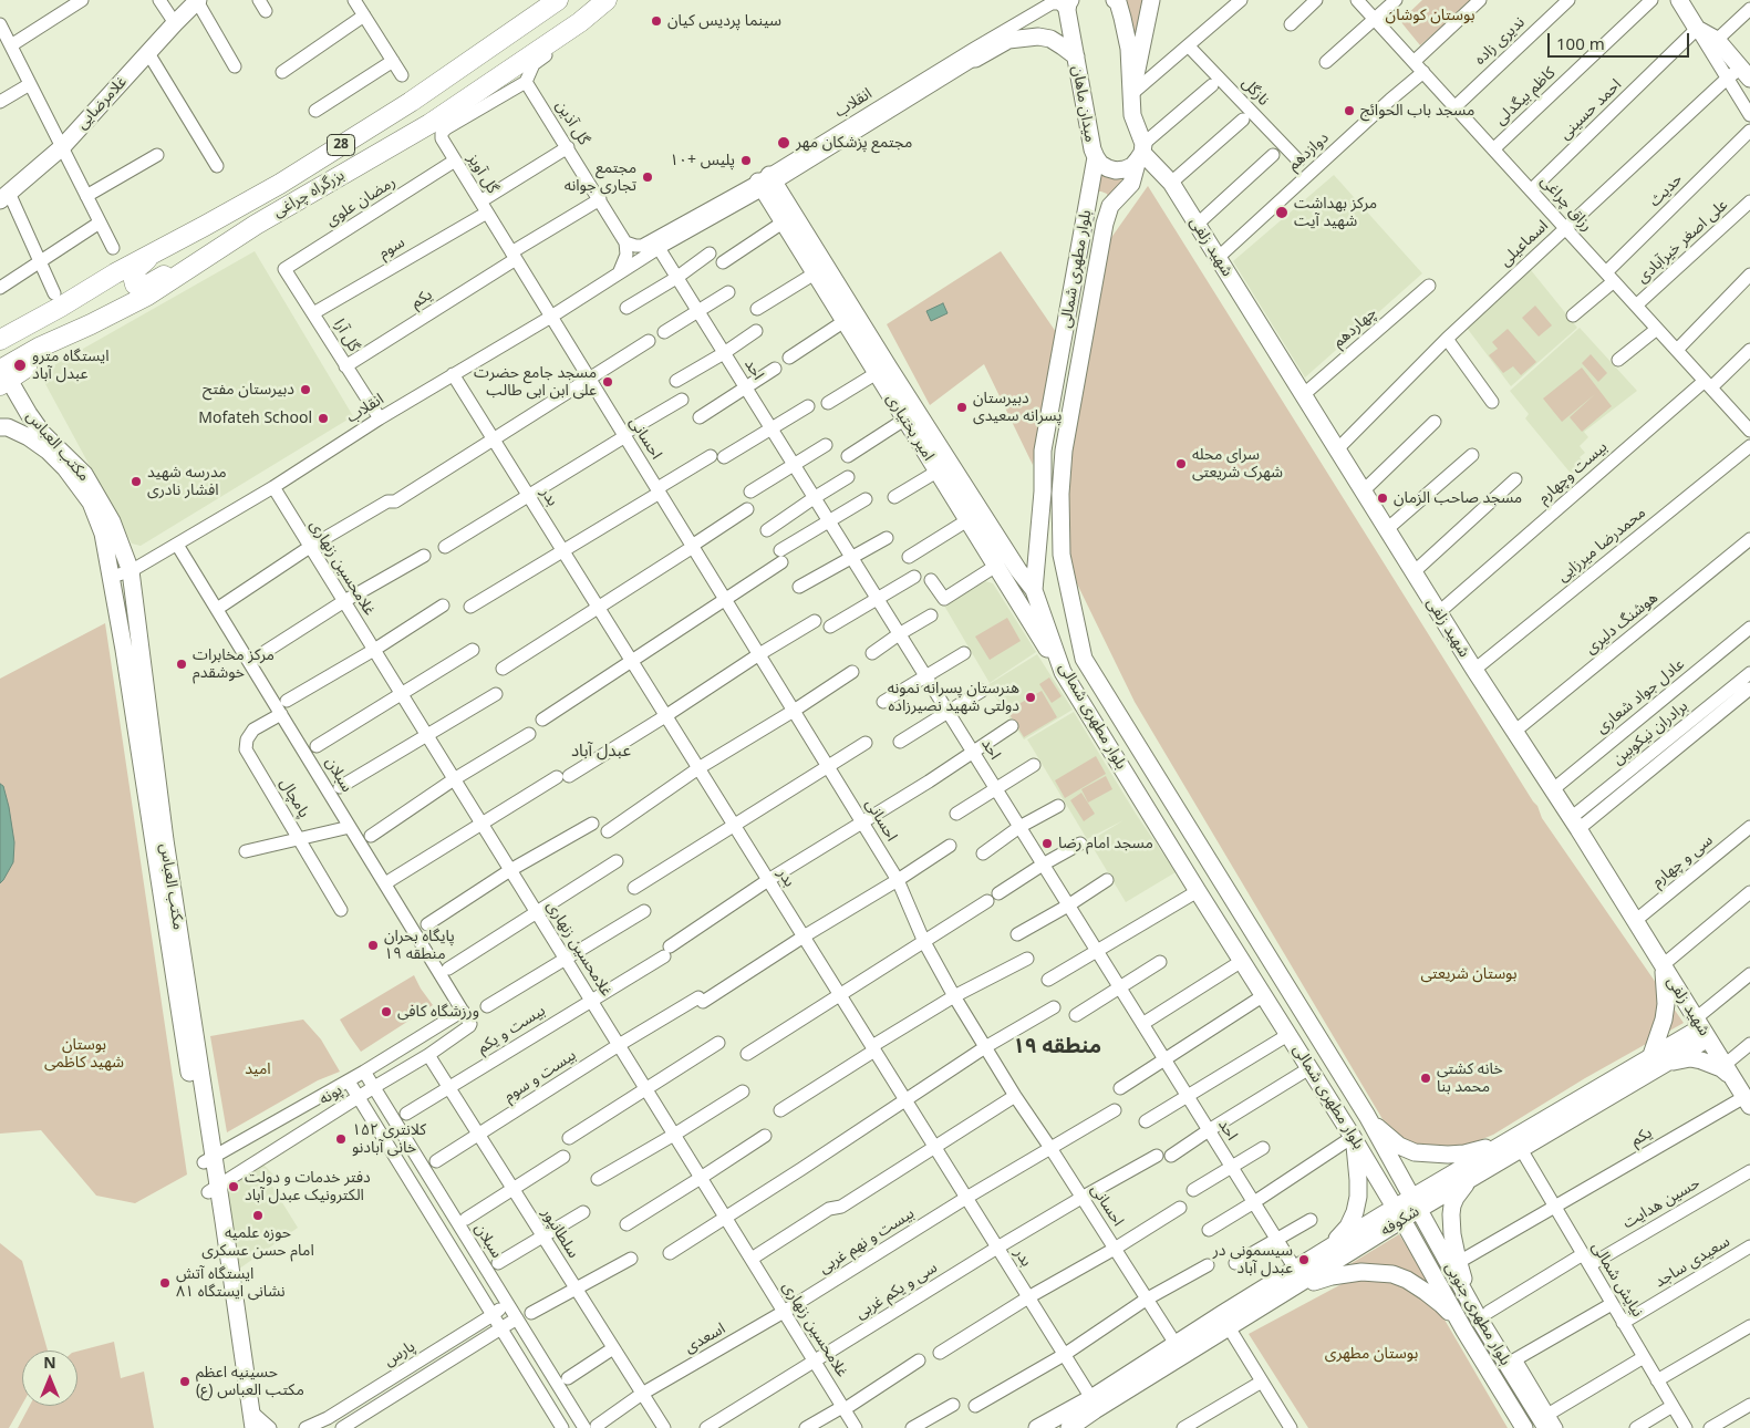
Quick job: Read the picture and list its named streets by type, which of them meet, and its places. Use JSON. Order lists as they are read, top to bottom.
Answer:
{
  "streets": {
    "highway": ["28", "بزرگراه چراغی"],
    "main road": [
      "غلامرضایی",
      "میدان ماهان",
      "شهید زلفی",
      "بلوار مطهری شمالی",
      "امیر بختیاری",
      "مکتب العباس",
      "شکوفه",
      "بلوار مطهری جنوبی"
    ],
    "street": [
      "ندیری زاده",
      "نازگل",
      "کاظم بیگدلی",
      "انقلاب",
      "احمد حسینی",
      "گل آذین",
      "دوازدهم",
      "گل آویز",
      "حدیث",
      "رمضان علوی",
      "رزاق چراغی",
      "علی اصغر خیرآبادی",
      "اسماعیلی",
      "سوم",
      "یکم",
      "چهاردهم",
      "گل آرا",
      "احد",
      "احسانی",
      "بیست وچهارم",
      "بدر",
      "محمدرضا میرزایی",
      "غلامحسین زنهاری",
      "هوشنگ دلیری",
      "عادل جواد شعاری",
      "برادران نیکوبین",
      "سبلان",
      "پامچال",
      "سی و چهارم",
      "بیست و یکم",
      "بیست و سوم",
      "پونه",
      "حسین هدایت",
      "سلطانپور",
      "بیست و نهم غربی",
      "سعیدی ساجد",
      "نیایش شمالی",
      "سی و یکم غربی",
      "اسعدی",
      "پارس"
    ]
  },
  "crossings": [
    ["ندیری زاده", "رزاق چراغی"],
    ["کاظم بیگدلی", "رزاق چراغی"],
    ["انقلاب", "میدان ماهان"],
    ["انقلاب", "گل آذین"],
    ["انقلاب", "گل آویز"],
    ["انقلاب", "گل آرا"],
    ["انقلاب", "احد"],
    ["انقلاب", "امیر بختیاری"],
    ["انقلاب", "احسانی"],
    ["انقلاب", "مکتب العباس"],
    ["انقلاب", "بدر"],
    ["انقلاب", "غلامحسین زنهاری"],
    ["انقلاب", "سبلان"],
    ["میدان ماهان", "شهید زلفی"],
    ["میدان ماهان", "بلوار مطهری شمالی"],
    ["احمد حسینی", "رزاق چراغی"],
    ["گل آذین", "گل آویز"],
    ["گل آذین", "سوم"],
    ["گل آذین", "یکم"],
    ["دوازدهم", "رزاق چراغی"],
    ["دوازدهم", "شهید زلفی"],
    ["گل آویز", "رمضان علوی"],
    ["گل آویز", "سوم"],
    ["گل آویز", "یکم"],
    ["گل آویز", "احسانی"],
    ["حدیث", "رزاق چراغی"],
    ["بزرگراه چراغی", "مکتب العباس"],
    ["رمضان علوی", "گل آرا"],
    ["رزاق چراغی", "علی اصغر خیرآبادی"],
    ["رزاق چراغی", "اسماعیلی"],
    ["رزاق چراغی", "بیست وچهارم"],
    ["اسماعیلی", "شهید زلفی"],
    ["شهید زلفی", "بلوار مطهری شمالی"],
    ["شهید زلفی", "یکم"],
    ["شهید زلفی", "چهاردهم"],
    ["شهید زلفی", "بیست وچهارم"],
    ["شهید زلفی", "محمدرضا میرزایی"],
    ["شهید زلفی", "هوشنگ دلیری"],
    ["شهید زلفی", "عادل جواد شعاری"],
    ["شهید زلفی", "برادران نیکوبین"],
    ["شهید زلفی", "سی و چهارم"],
    ["شهید زلفی", "شکوفه"],
    ["سوم", "گل آرا"],
    ["بلوار مطهری شمالی", "امیر بختیاری"],
    ["بلوار مطهری شمالی", "شکوفه"],
    ["بلوار مطهری شمالی", "بلوار مطهری جنوبی"],
    ["یکم", "گل آرا"],
    ["یکم", "نیایش شمالی"],
    ["احد", "بیست و یکم"],
    ["احد", "شکوفه"],
    ["احسانی", "بیست و یکم"],
    ["احسانی", "بیست و سوم"],
    ["احسانی", "شکوفه"],
    ["احسانی", "بیست و نهم غربی"],
    ["احسانی", "سی و یکم غربی"],
    ["مکتب العباس", "پونه"],
    ["بدر", "بیست و یکم"],
    ["بدر", "بیست و سوم"],
    ["بدر", "شکوفه"],
    ["بدر", "بیست و نهم غربی"],
    ["بدر", "سی و یکم غربی"],
    ["غلامحسین زنهاری", "بیست و یکم"],
    ["غلامحسین زنهاری", "بیست و سوم"],
    ["غلامحسین زنهاری", "بیست و نهم غربی"],
    ["غلامحسین زنهاری", "سی و یکم غربی"],
    ["غلامحسین زنهاری", "اسعدی"],
    ["سبلان", "پامچال"],
    ["سبلان", "پونه"],
    ["سبلان", "اسعدی"],
    ["سبلان", "پارس"],
    ["بیست و یکم", "سلطانپور"],
    ["بیست و سوم", "سلطانپور"],
    ["پونه", "سلطانپور"],
    ["حسین هدایت", "نیایش شمالی"],
    ["حسین هدایت", "بلوار مطهری جنوبی"],
    ["شکوفه", "نیایش شمالی"],
    ["شکوفه", "بلوار مطهری جنوبی"],
    ["سلطانپور", "اسعدی"],
    ["بیست و نهم غربی", "اسعدی"],
    ["سعیدی ساجد", "نیایش شمالی"]
  ],
  "districts": ["عبدل آباد", "منطقه ۱۹"],
  "parks": [
    "بوستان کوشان",
    "بوستان شریعتی",
    "بوستان شهید کاظمی",
    "امید",
    "بوستان مطهری"
  ],
  "places": [
    "سینما پردیس کیان",
    "مسجد باب الحوائج",
    "مجتمع پزشکان مهر",
    "پلیس +۱۰",
    "مجتمع تجاری جوانه",
    "مرکز بهداشت شهید آیت",
    "ایستگاه مترو عبدل آباد",
    "مسجد جامع حضرت علی ابن ابی طالب",
    "دبیرستان مفتح",
    "دبیرستان پسرانه سعیدی",
    "Mofateh School",
    "سرای محله شهرک شریعتی",
    "مدرسه شهید افشار نادری",
    "مسجد صاحب الزمان",
    "مرکز مخابرات خوشقدم",
    "هنرستان پسرانه نمونه دولتی شهید نصیرزاده",
    "مسجد امام رضا",
    "پایگاه بحران منطقه ۱۹",
    "ورزشگاه کافی",
    "خانه کشتی محمد بنا",
    "کلانتری ۱۵۲ خانی آبادنو",
    "دفتر خدمات و دولت الکترونیک عبدل آباد",
    "حوزه علمیه امام حسن عسکری",
    "سیسمونی در عبدل آباد",
    "ایستگاه آتش نشانی ایستگاه ۸۱",
    "حسینیه اعظم مکتب العباس (ع)"
  ],
  "scale_bar": "100 m",
  "north": "top"
}
